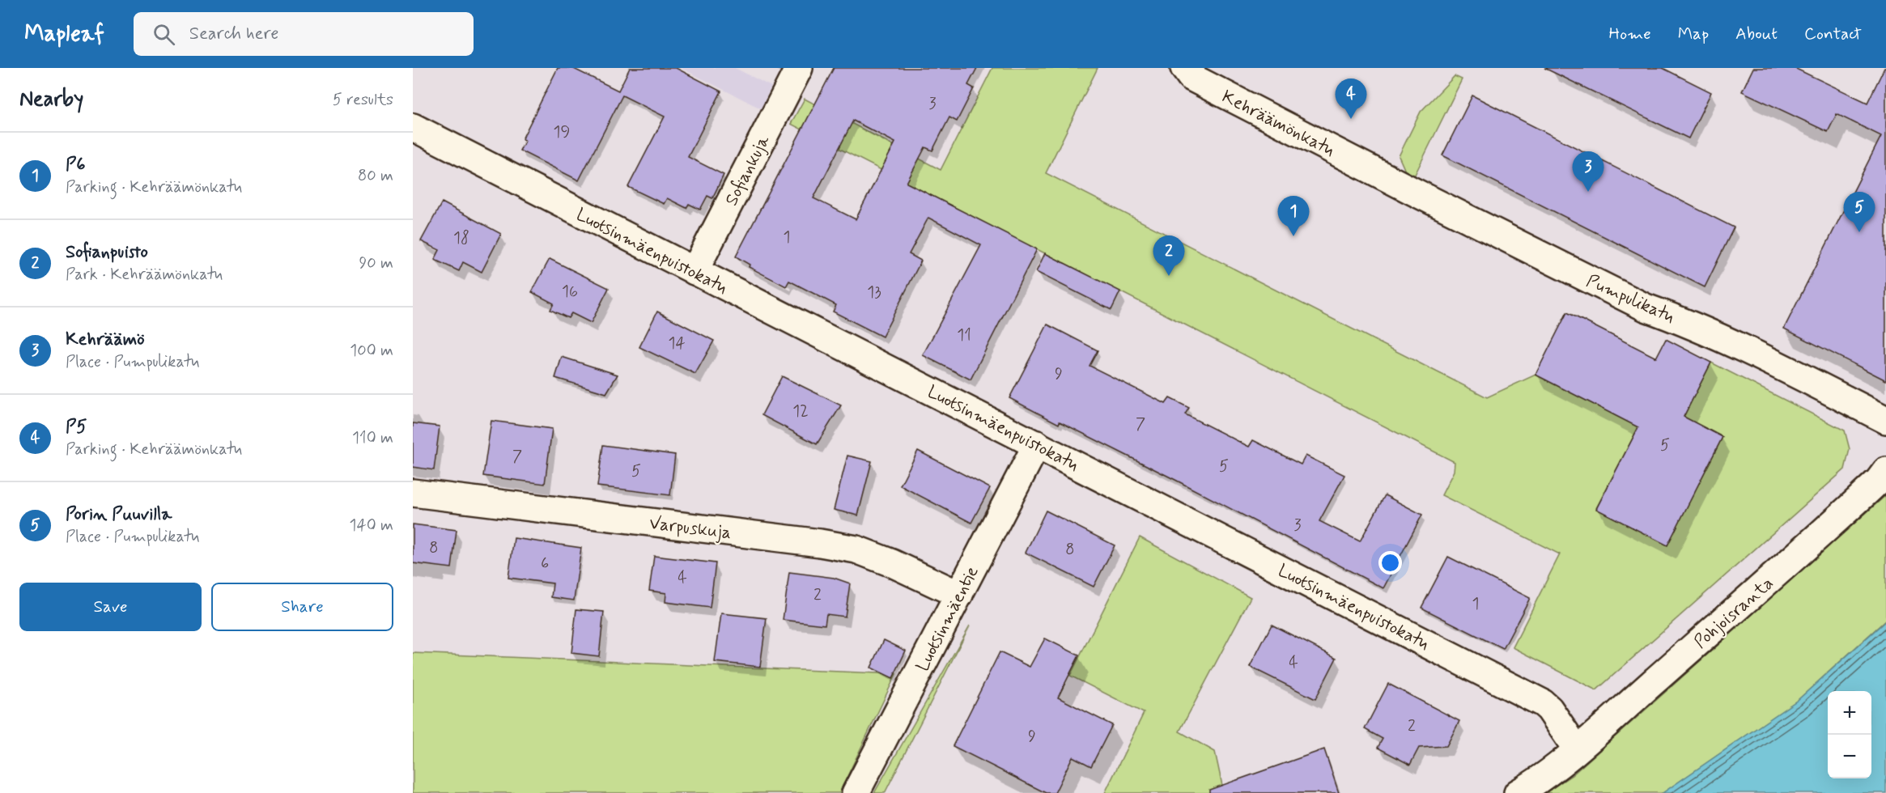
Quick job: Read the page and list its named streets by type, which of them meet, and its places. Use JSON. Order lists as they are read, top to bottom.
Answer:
{
  "streets": {
    "street": [
      "Kehräämönkatu",
      "Sofiankuja",
      "Luotsinmäenpuistokatu",
      "Pumpulikatu",
      "Varpuskuja",
      "Pohjoisranta",
      "Luotsinmäentie"
    ]
  },
  "crossings": [
    ["Kehräämönkatu", "Pumpulikatu"],
    ["Sofiankuja", "Luotsinmäenpuistokatu"],
    ["Luotsinmäenpuistokatu", "Pohjoisranta"],
    ["Luotsinmäenpuistokatu", "Luotsinmäentie"],
    ["Varpuskuja", "Luotsinmäentie"]
  ],
  "house_numbers": [
    "3",
    "19",
    "1",
    "18",
    "16",
    "13",
    "11",
    "14",
    "9",
    "12",
    "7",
    "5",
    "7",
    "5",
    "5",
    "3",
    "8",
    "8",
    "6",
    "4",
    "2",
    "1",
    "4",
    "2",
    "9"
  ],
  "page": {
    "header": "Mapleaf",
    "search": "Search here",
    "nav": [
      "Home",
      "Map",
      "About",
      "Contact"
    ],
    "heading": ["Nearby", "5 results"],
    "pins": [
      "4",
      "3",
      "5",
      "1",
      "2"
    ],
    "list": [
      {
        "mark": "1",
        "name": "P6",
        "note": "Parking · Kehräämönkatu",
        "value": "80 m"
      },
      {
        "mark": "2",
        "name": "Sofianpuisto",
        "note": "Park · Kehräämönkatu",
        "value": "90 m"
      },
      {
        "mark": "3",
        "name": "Kehräämö",
        "note": "Place · Pumpulikatu",
        "value": "100 m"
      },
      {
        "mark": "4",
        "name": "P5",
        "note": "Parking · Kehräämönkatu",
        "value": "110 m"
      },
      {
        "mark": "5",
        "name": "Porin Puuvilla",
        "note": "Place · Pumpulikatu",
        "value": "140 m"
      }
    ],
    "buttons": ["Save", "Share"],
    "map_buttons": ["+", "−"]
  }
}
